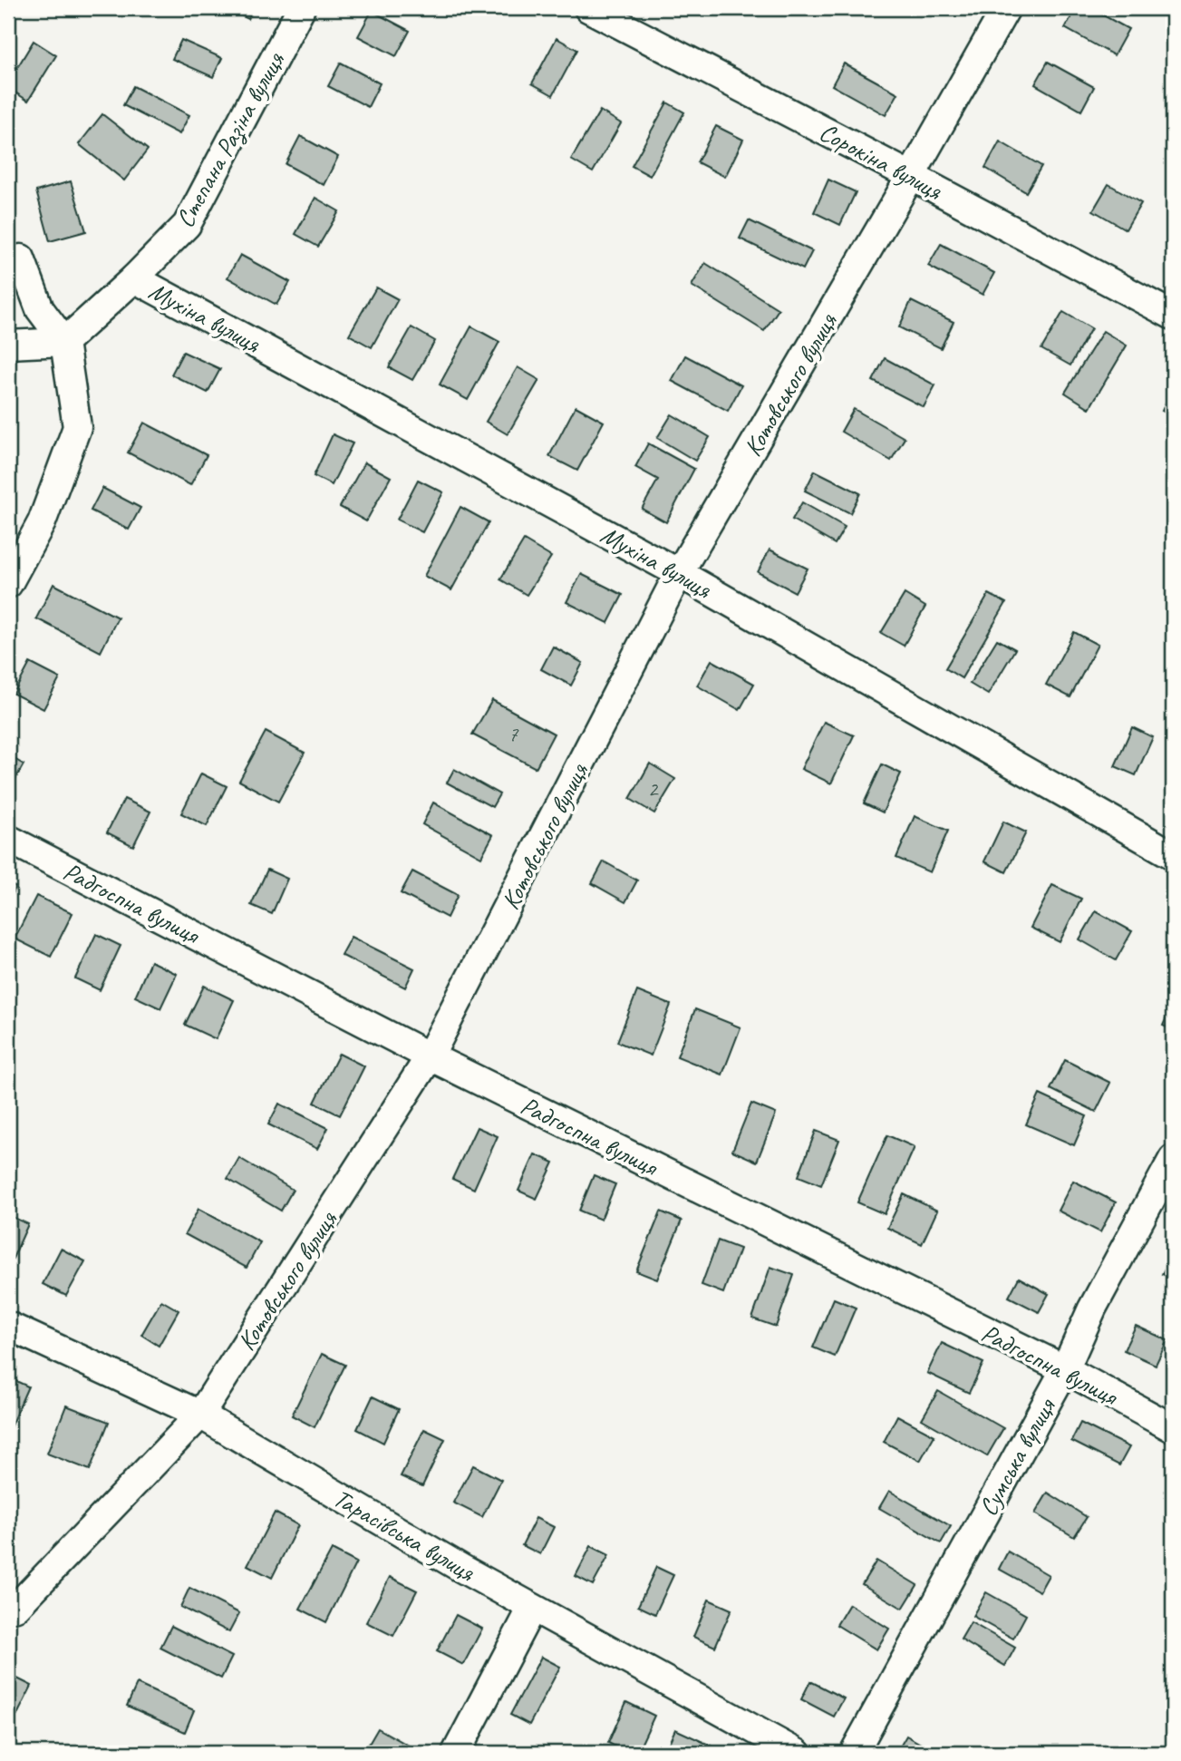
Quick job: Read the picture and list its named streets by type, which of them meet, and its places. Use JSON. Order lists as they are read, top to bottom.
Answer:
{
  "streets": {
    "street": [
      "Степана Разіна вулиця",
      "Сорокіна вулиця",
      "Мухіна вулиця",
      "Котовського вулиця",
      "Радгоспна вулиця",
      "Сумська вулиця",
      "Тарасівська вулиця"
    ]
  },
  "crossings": [
    ["Степана Разіна вулиця", "Мухіна вулиця"],
    ["Сорокіна вулиця", "Котовського вулиця"],
    ["Мухіна вулиця", "Котовського вулиця"],
    ["Котовського вулиця", "Радгоспна вулиця"],
    ["Котовського вулиця", "Тарасівська вулиця"],
    ["Радгоспна вулиця", "Сумська вулиця"]
  ],
  "house_numbers": ["7", "2"]
}
